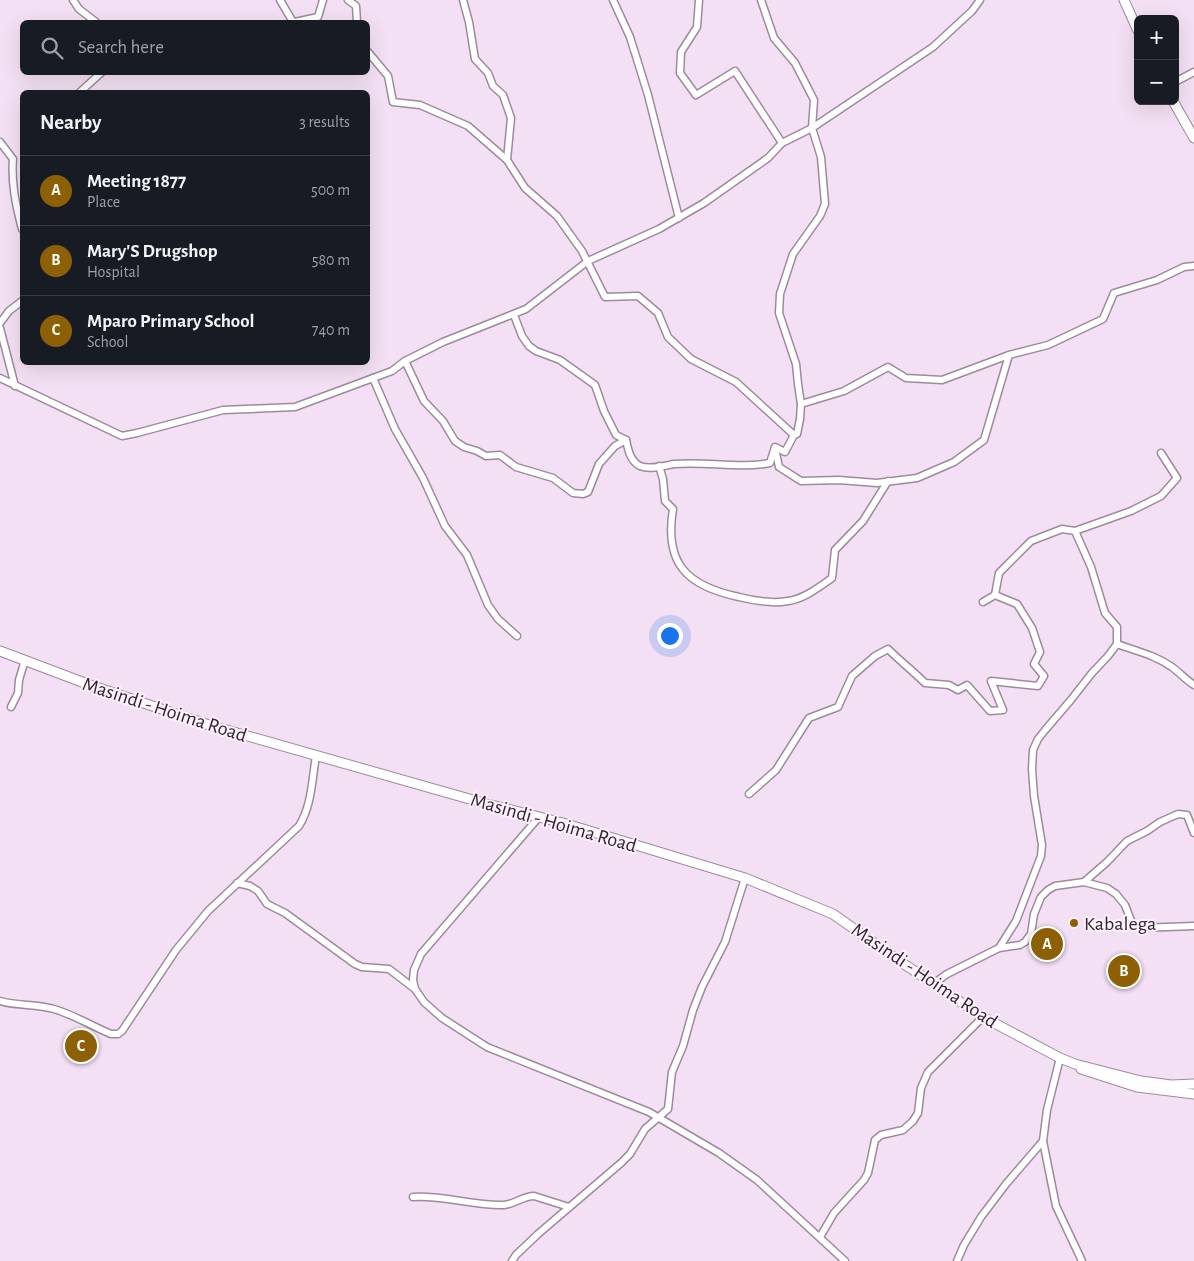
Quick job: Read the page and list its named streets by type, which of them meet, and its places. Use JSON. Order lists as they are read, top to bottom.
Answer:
{
  "streets": {
    "main road": ["Masindi - Hoima Road"]
  },
  "places": ["Kabalega"],
  "page": {
    "map_buttons": ["+", "−"],
    "search": "Search here",
    "heading": ["Nearby", "3 results"],
    "list": [
      {
        "mark": "A",
        "name": "Meeting 1877",
        "note": "Place",
        "value": "500 m"
      },
      {
        "mark": "B",
        "name": "Mary'S Drugshop",
        "note": "Hospital",
        "value": "580 m"
      },
      {
        "mark": "C",
        "name": "Mparo Primary School",
        "note": "School",
        "value": "740 m"
      }
    ],
    "pins": ["A", "B", "C"]
  }
}
